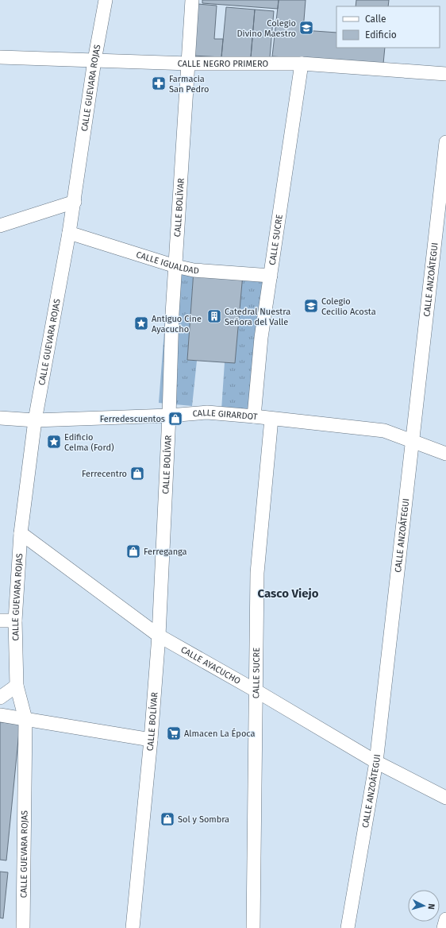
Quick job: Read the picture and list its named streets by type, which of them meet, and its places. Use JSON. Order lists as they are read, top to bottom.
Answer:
{
  "streets": {
    "street": [
      "CALLE NEGRO PRIMERO",
      "CALLE GUEVARA ROJAS",
      "CALLE BOLÍVAR",
      "CALLE SUCRE",
      "CALLE IGUALDAD",
      "CALLE ANZOÁTEGUI",
      "CALLE GIRARDOT",
      "CALLE AYACUCHO"
    ]
  },
  "crossings": [
    ["CALLE NEGRO PRIMERO", "CALLE GUEVARA ROJAS"],
    ["CALLE NEGRO PRIMERO", "CALLE BOLÍVAR"],
    ["CALLE NEGRO PRIMERO", "CALLE SUCRE"],
    ["CALLE GUEVARA ROJAS", "CALLE IGUALDAD"],
    ["CALLE GUEVARA ROJAS", "CALLE GIRARDOT"],
    ["CALLE GUEVARA ROJAS", "CALLE AYACUCHO"],
    ["CALLE BOLÍVAR", "CALLE IGUALDAD"],
    ["CALLE BOLÍVAR", "CALLE GIRARDOT"],
    ["CALLE BOLÍVAR", "CALLE AYACUCHO"],
    ["CALLE SUCRE", "CALLE IGUALDAD"],
    ["CALLE SUCRE", "CALLE GIRARDOT"],
    ["CALLE SUCRE", "CALLE AYACUCHO"],
    ["CALLE ANZOÁTEGUI", "CALLE GIRARDOT"],
    ["CALLE ANZOÁTEGUI", "CALLE AYACUCHO"]
  ],
  "districts": ["Casco Viejo"],
  "places": {
    "school or university": ["Colegio Divino Maestro", "Colegio Cecilio Acosta"],
    "pharmacy": ["Farmacia San Pedro"],
    "building": ["Catedral Nuestra Señora del Valle"],
    "place": ["Antiguo Cine Ayacucho", "Edificio Celma (Ford)"],
    "shop": [
      "Ferredescuentos",
      "Ferrecentro",
      "Ferreganga",
      "Sol y Sombra"
    ],
    "supermarket": ["Almacen La Época"]
  },
  "legend": ["Calle", "Edificio"],
  "north": "right"
}
